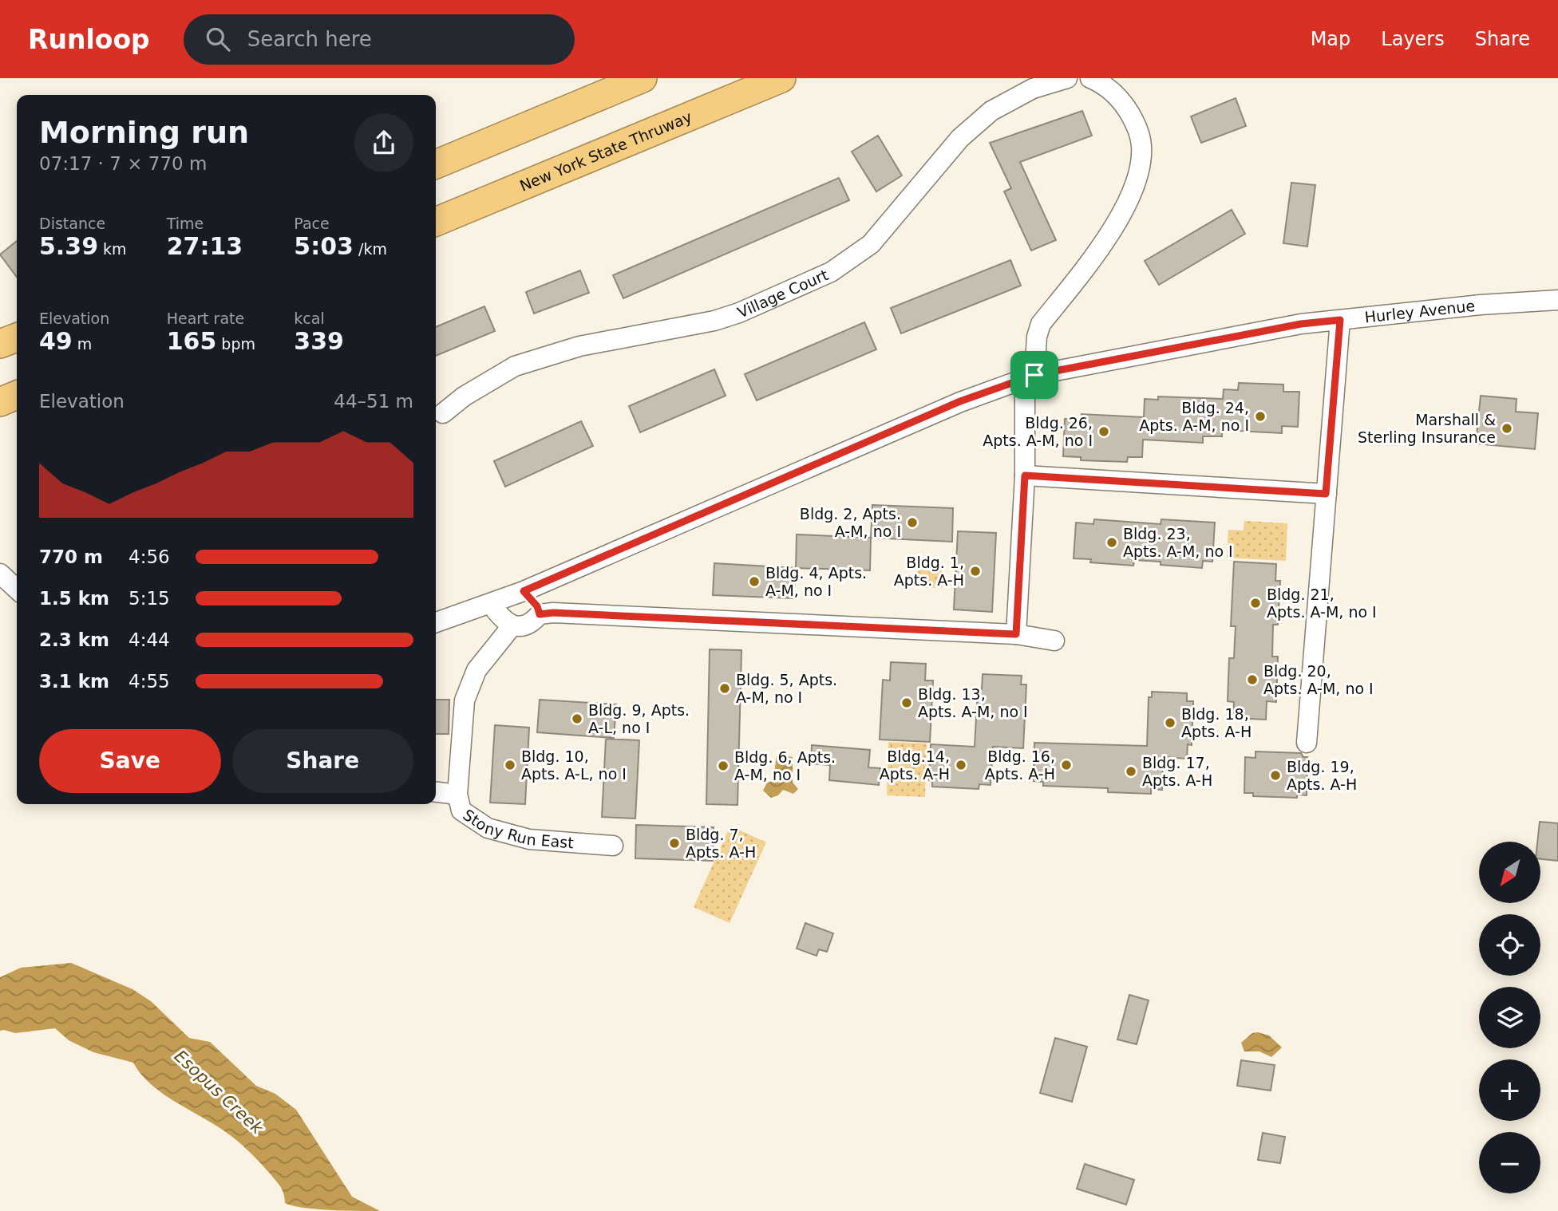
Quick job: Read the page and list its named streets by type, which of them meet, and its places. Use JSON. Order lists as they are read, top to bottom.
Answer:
{
  "streets": {
    "highway": ["New York State Thruway"],
    "street": ["Village Court", "Hurley Avenue", "Stony Run East"]
  },
  "water": ["Esopus Creek"],
  "places": [
    "Bldg. 24, Apts. A-M, no I",
    "Marshall & Sterling Insurance",
    "Bldg. 26, Apts. A-M, no I",
    "Bldg. 2, Apts. A-M, no I",
    "Bldg. 23, Apts. A-M, no I",
    "Bldg. 1, Apts. A-H",
    "Bldg. 4, Apts. A-M, no I",
    "Bldg. 21, Apts. A-M, no I",
    "Bldg. 20, Apts. A-M, no I",
    "Bldg. 5, Apts. A-M, no I",
    "Bldg. 13, Apts. A-M, no I",
    "Bldg. 9, Apts. A-L, no I",
    "Bldg. 18, Apts. A-H",
    "Bldg. 10, Apts. A-L, no I",
    "Bldg.14, Apts. A-H",
    "Bldg. 16, Apts. A-H",
    "Bldg. 6, Apts. A-M, no I",
    "Bldg. 17, Apts. A-H",
    "Bldg. 19, Apts. A-H",
    "Bldg. 7, Apts. A-H"
  ],
  "north": "bottom left",
  "page": {
    "header": "Runloop",
    "search": "Search here",
    "nav": ["Map", "Layers", "Share"],
    "heading": ["Morning run", "07:17 · 7 × 770 m"],
    "stats": [
      ["Distance", "5.39 km"],
      ["Time", "27:13"],
      ["Pace", "5:03 /km"],
      ["Elevation", "49 m"],
      ["Heart rate", "165 bpm"],
      ["kcal", "339"]
    ],
    "chart": ["Elevation", "44–51 m"],
    "list": [
      {
        "name": "770 m",
        "note": "4:56"
      },
      {
        "name": "1.5 km",
        "note": "5:15"
      },
      {
        "name": "2.3 km",
        "note": "4:44"
      },
      {
        "name": "3.1 km",
        "note": "4:55"
      }
    ],
    "buttons": ["Save", "Share"],
    "map_buttons": ["+", "−"]
  }
}
